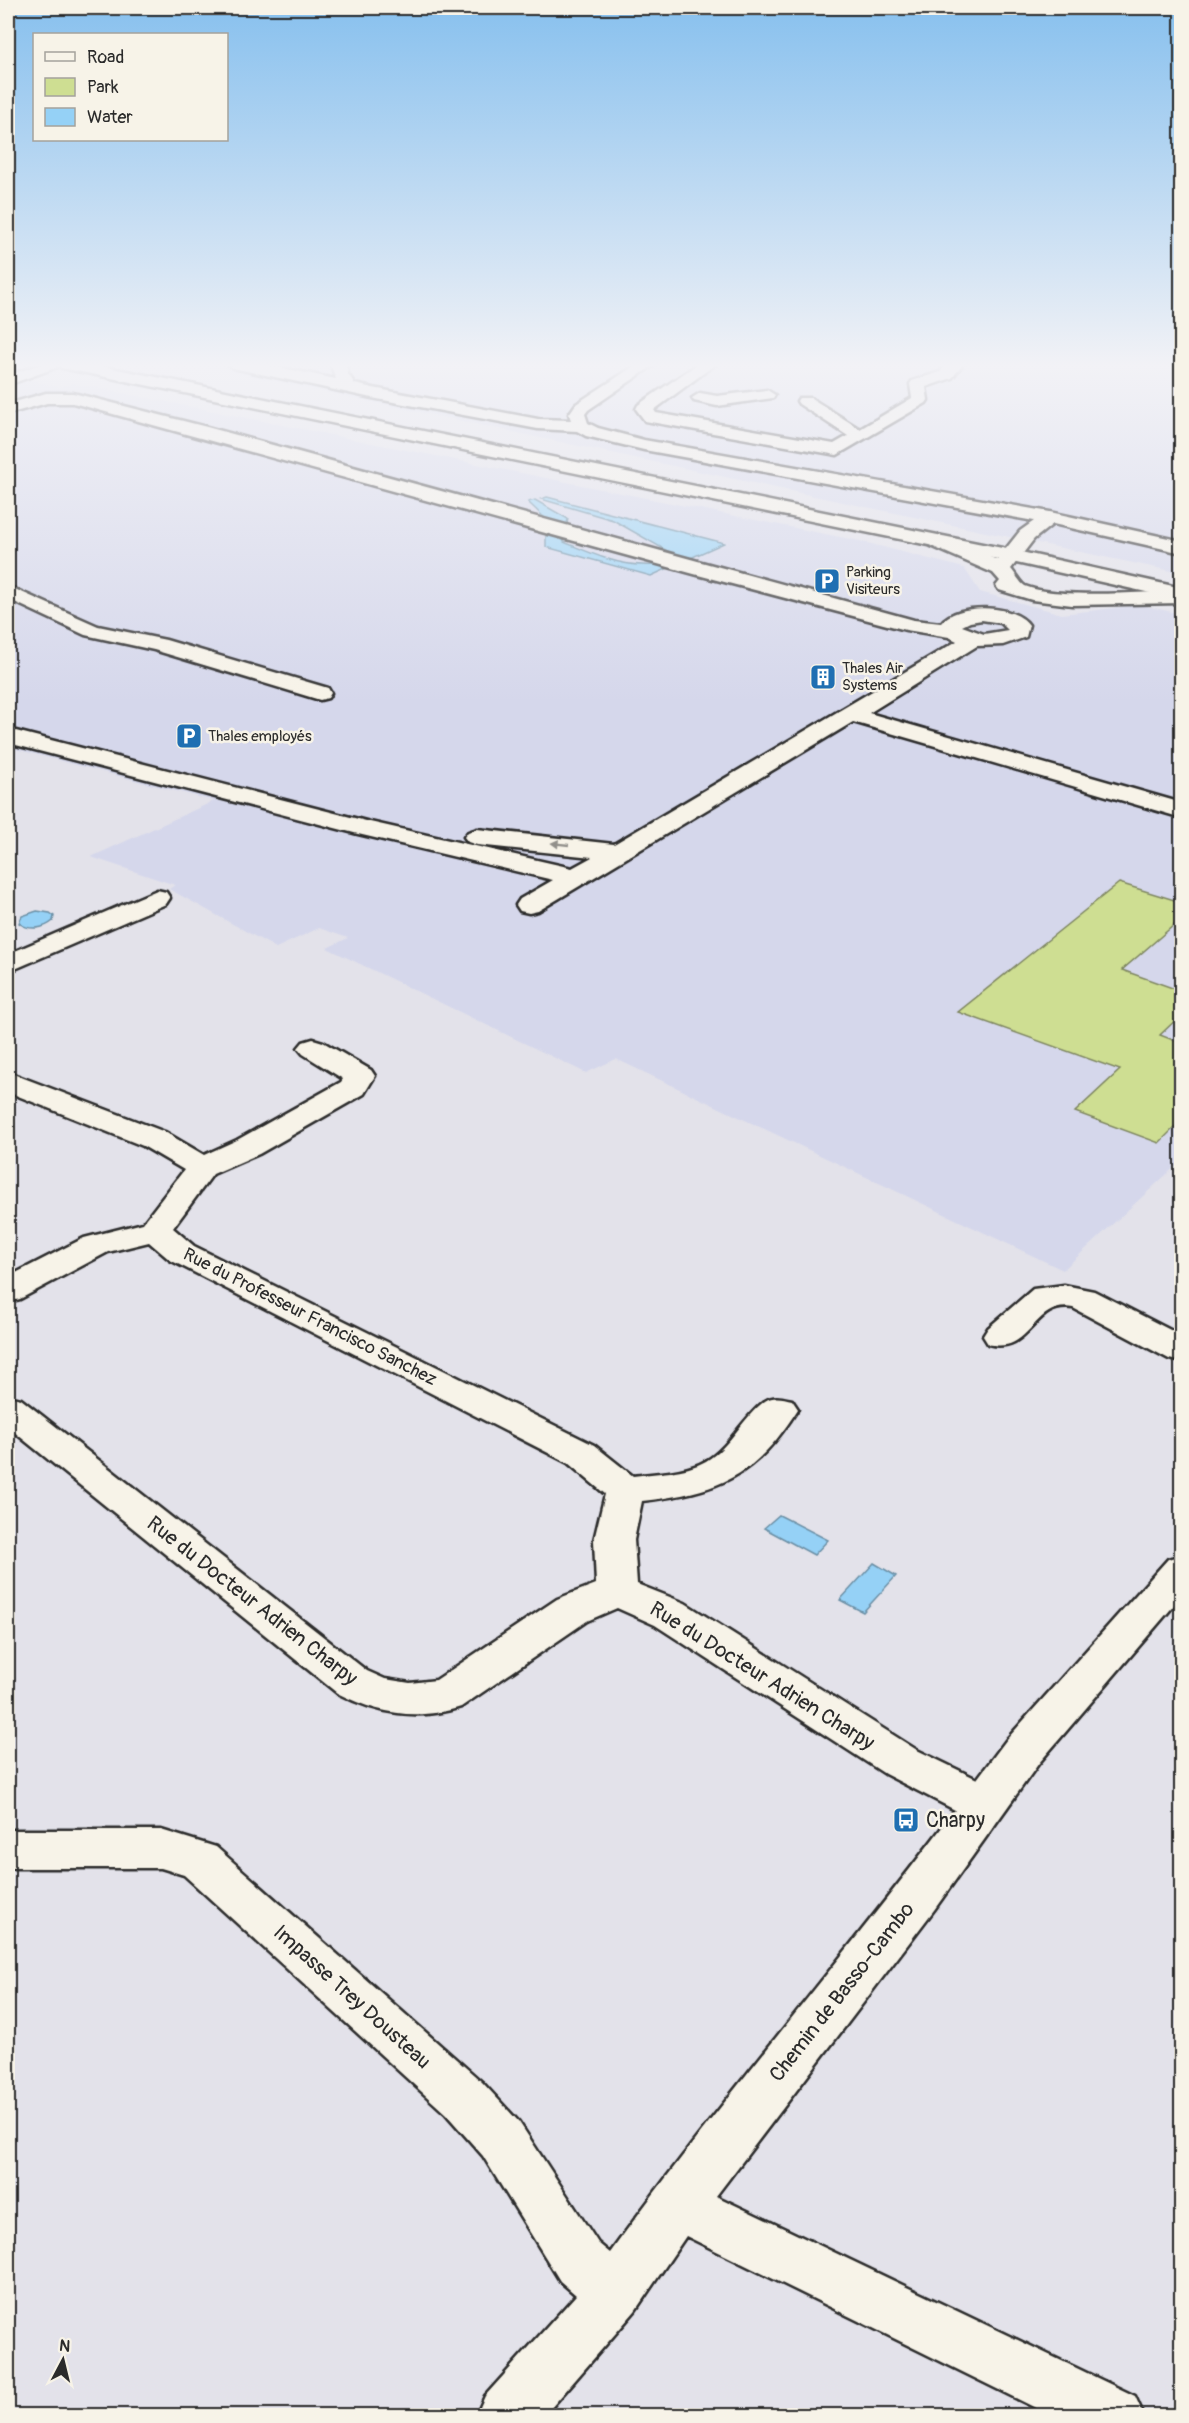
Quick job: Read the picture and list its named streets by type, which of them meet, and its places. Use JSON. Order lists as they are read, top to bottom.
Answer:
{
  "streets": {
    "street": [
      "Rue du Professeur Francisco Sanchez",
      "Rue du Docteur Adrien Charpy",
      "Chemin de Basso-Cambo",
      "Impasse Trey Dousteau"
    ]
  },
  "crossings": [
    ["Rue du Docteur Adrien Charpy", "Chemin de Basso-Cambo"],
    ["Chemin de Basso-Cambo", "Impasse Trey Dousteau"]
  ],
  "places": {
    "parking": ["Parking Visiteurs", "Thales employés"],
    "building": ["Thales Air Systems"],
    "bus stop": ["Charpy"]
  },
  "legend": ["Road", "Park", "Water"],
  "north": "top"
}
